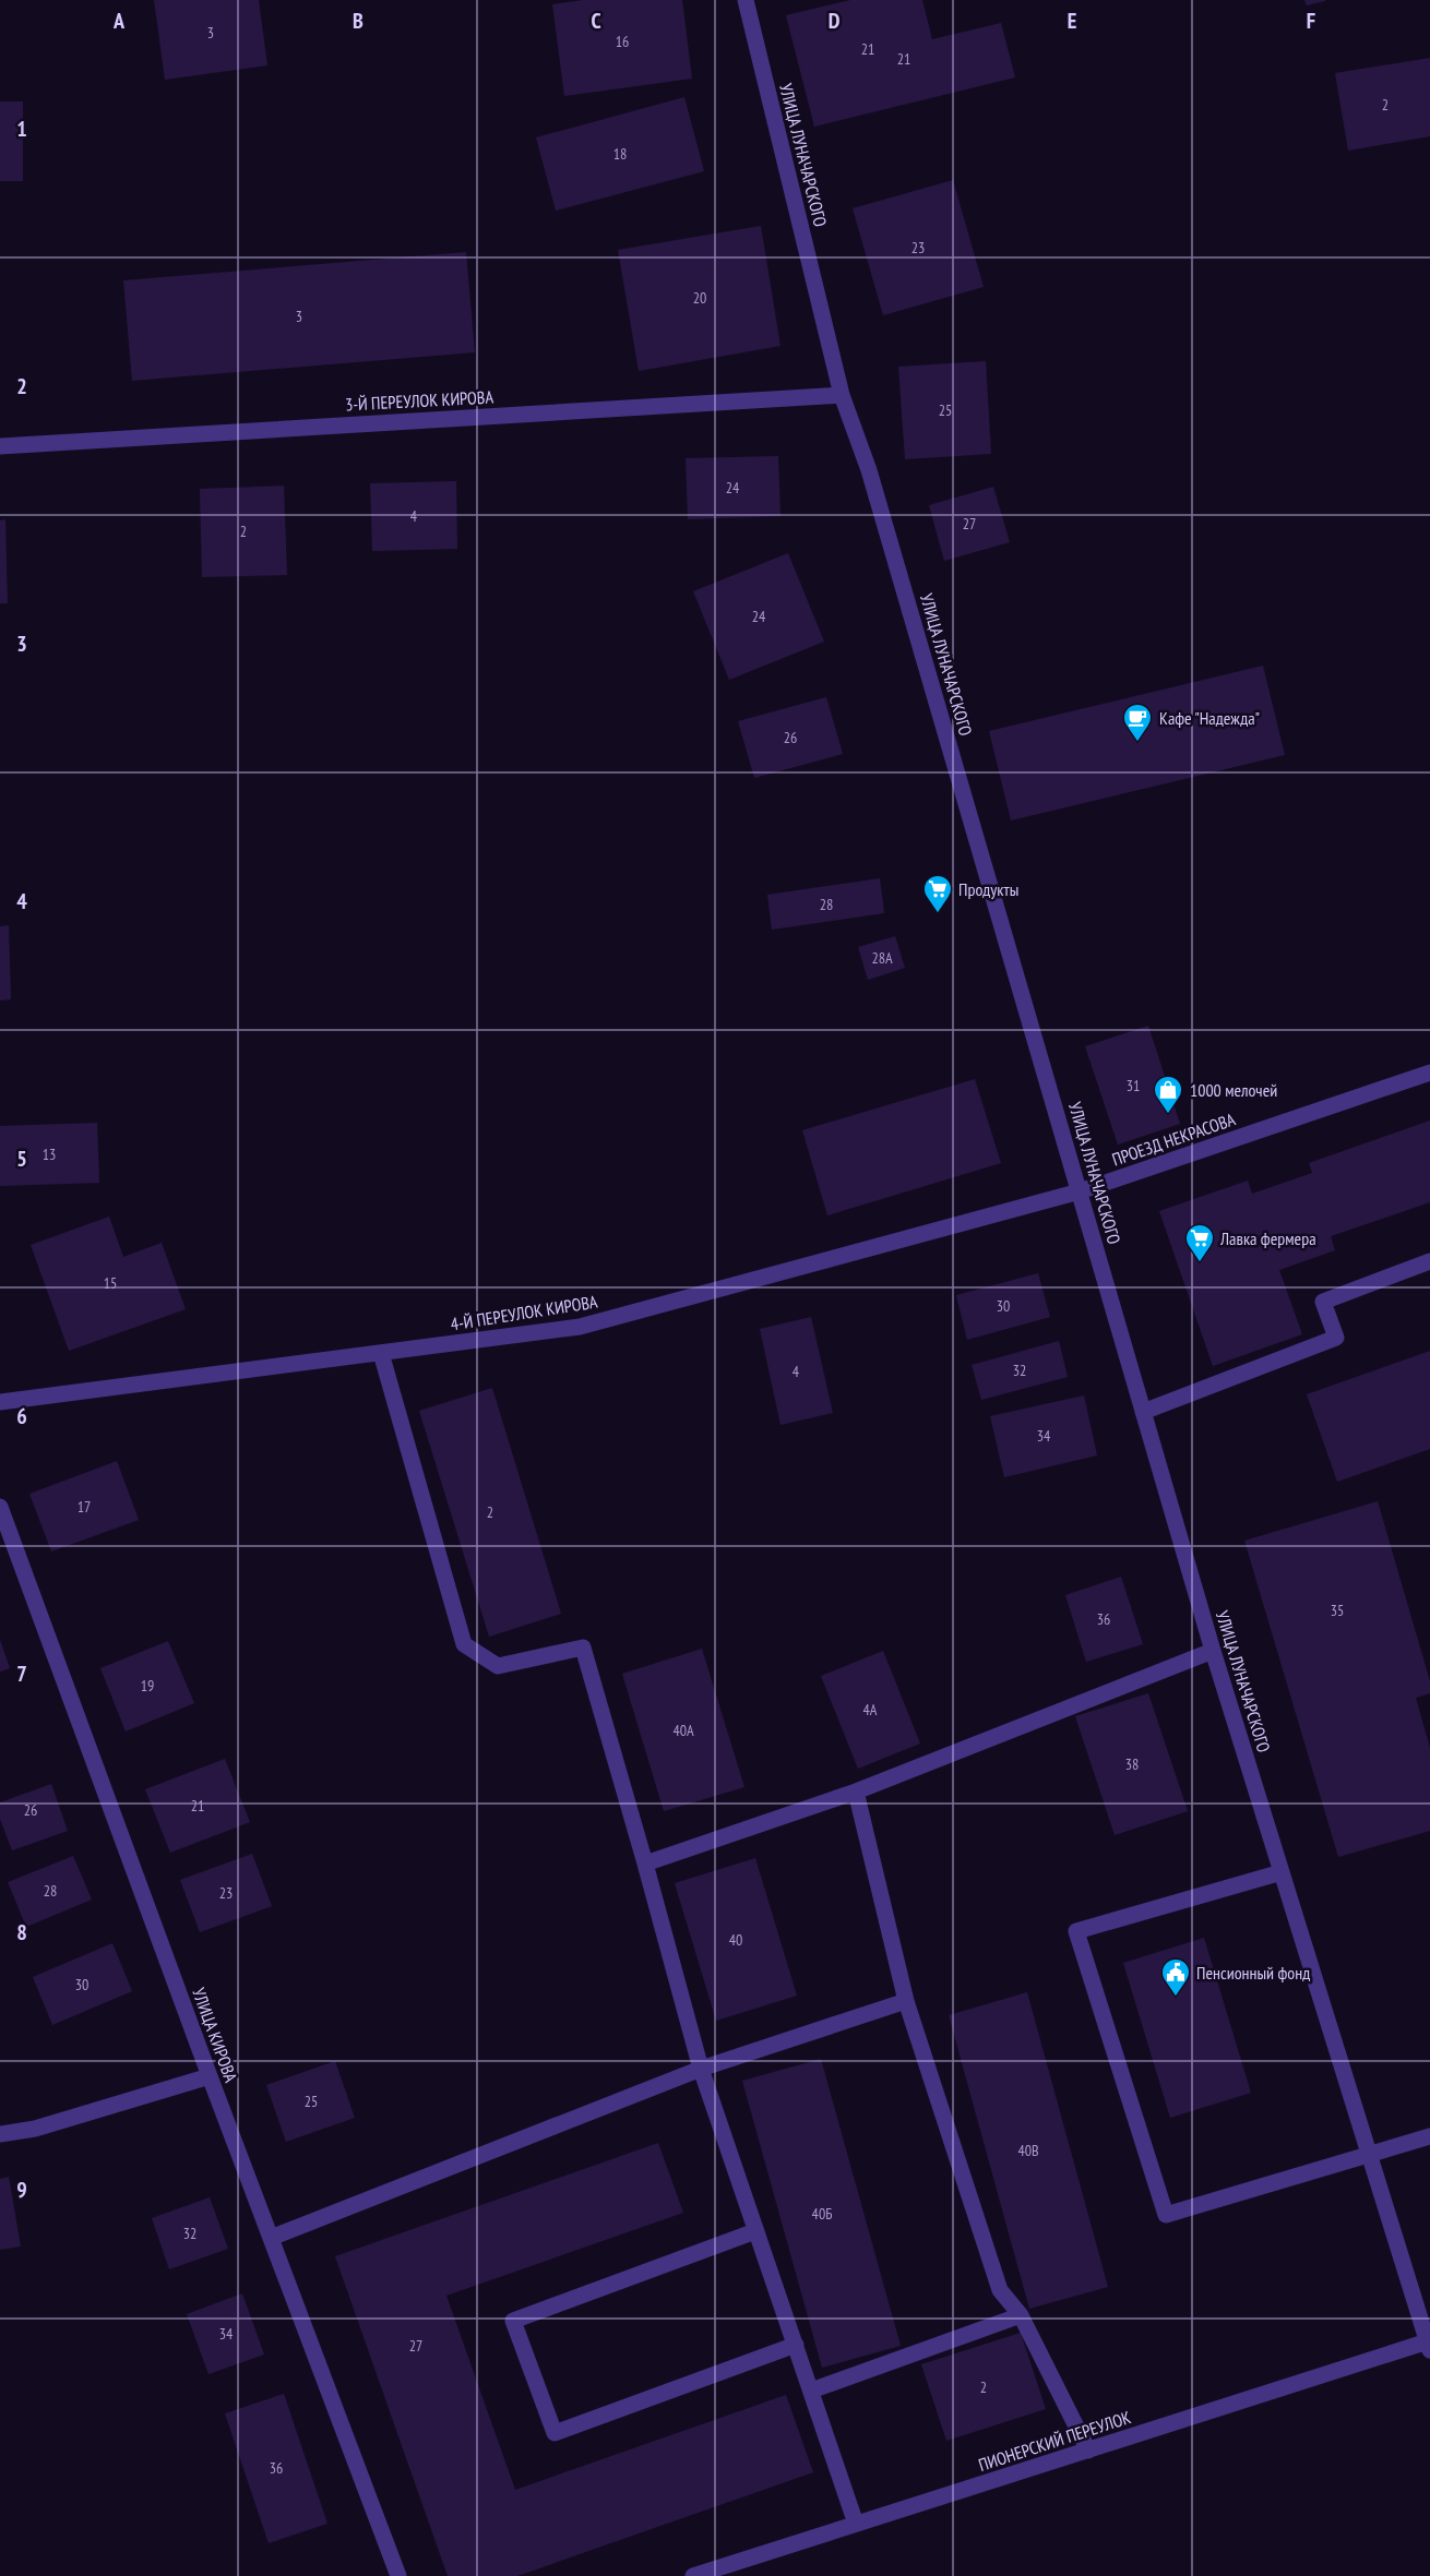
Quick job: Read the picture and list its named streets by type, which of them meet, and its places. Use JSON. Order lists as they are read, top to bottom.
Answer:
{
  "streets": {
    "street": [
      "УЛИЦА ЛУНАЧАРСКОГО",
      "3-Й ПЕРЕУЛОК КИРОВА",
      "ПРОЕЗД НЕКРАСОВА",
      "4-Й ПЕРЕУЛОК КИРОВА",
      "УЛИЦА КИРОВА",
      "ПИОНЕРСКИЙ ПЕРЕУЛОК"
    ]
  },
  "crossings": [
    ["УЛИЦА ЛУНАЧАРСКОГО", "3-Й ПЕРЕУЛОК КИРОВА"],
    ["УЛИЦА ЛУНАЧАРСКОГО", "ПРОЕЗД НЕКРАСОВА"],
    ["УЛИЦА ЛУНАЧАРСКОГО", "4-Й ПЕРЕУЛОК КИРОВА"],
    ["УЛИЦА ЛУНАЧАРСКОГО", "ПИОНЕРСКИЙ ПЕРЕУЛОК"],
    ["ПРОЕЗД НЕКРАСОВА", "4-Й ПЕРЕУЛОК КИРОВА"]
  ],
  "places": {
    "cafe": ["Кафе \"Надежда\""],
    "supermarket": ["Продукты", "Лавка фермера"],
    "shop": ["1000 мелочей"],
    "public building": ["Пенсионный фонд"]
  },
  "house_numbers": [
    "3",
    "16",
    "21",
    "21",
    "2",
    "18",
    "23",
    "20",
    "3",
    "25",
    "24",
    "4",
    "27",
    "2",
    "24",
    "26",
    "28",
    "28А",
    "31",
    "13",
    "15",
    "30",
    "32",
    "4",
    "34",
    "17",
    "2",
    "35",
    "36",
    "19",
    "4А",
    "40А",
    "38",
    "21",
    "26",
    "28",
    "23",
    "40",
    "30",
    "25",
    "40В",
    "40Б",
    "32",
    "34",
    "27",
    "2",
    "36"
  ],
  "grid": {
    "columns": [
      "A",
      "B",
      "C",
      "D",
      "E",
      "F"
    ],
    "rows": [
      "1",
      "2",
      "3",
      "4",
      "5",
      "6",
      "7",
      "8",
      "9"
    ]
  }
}
